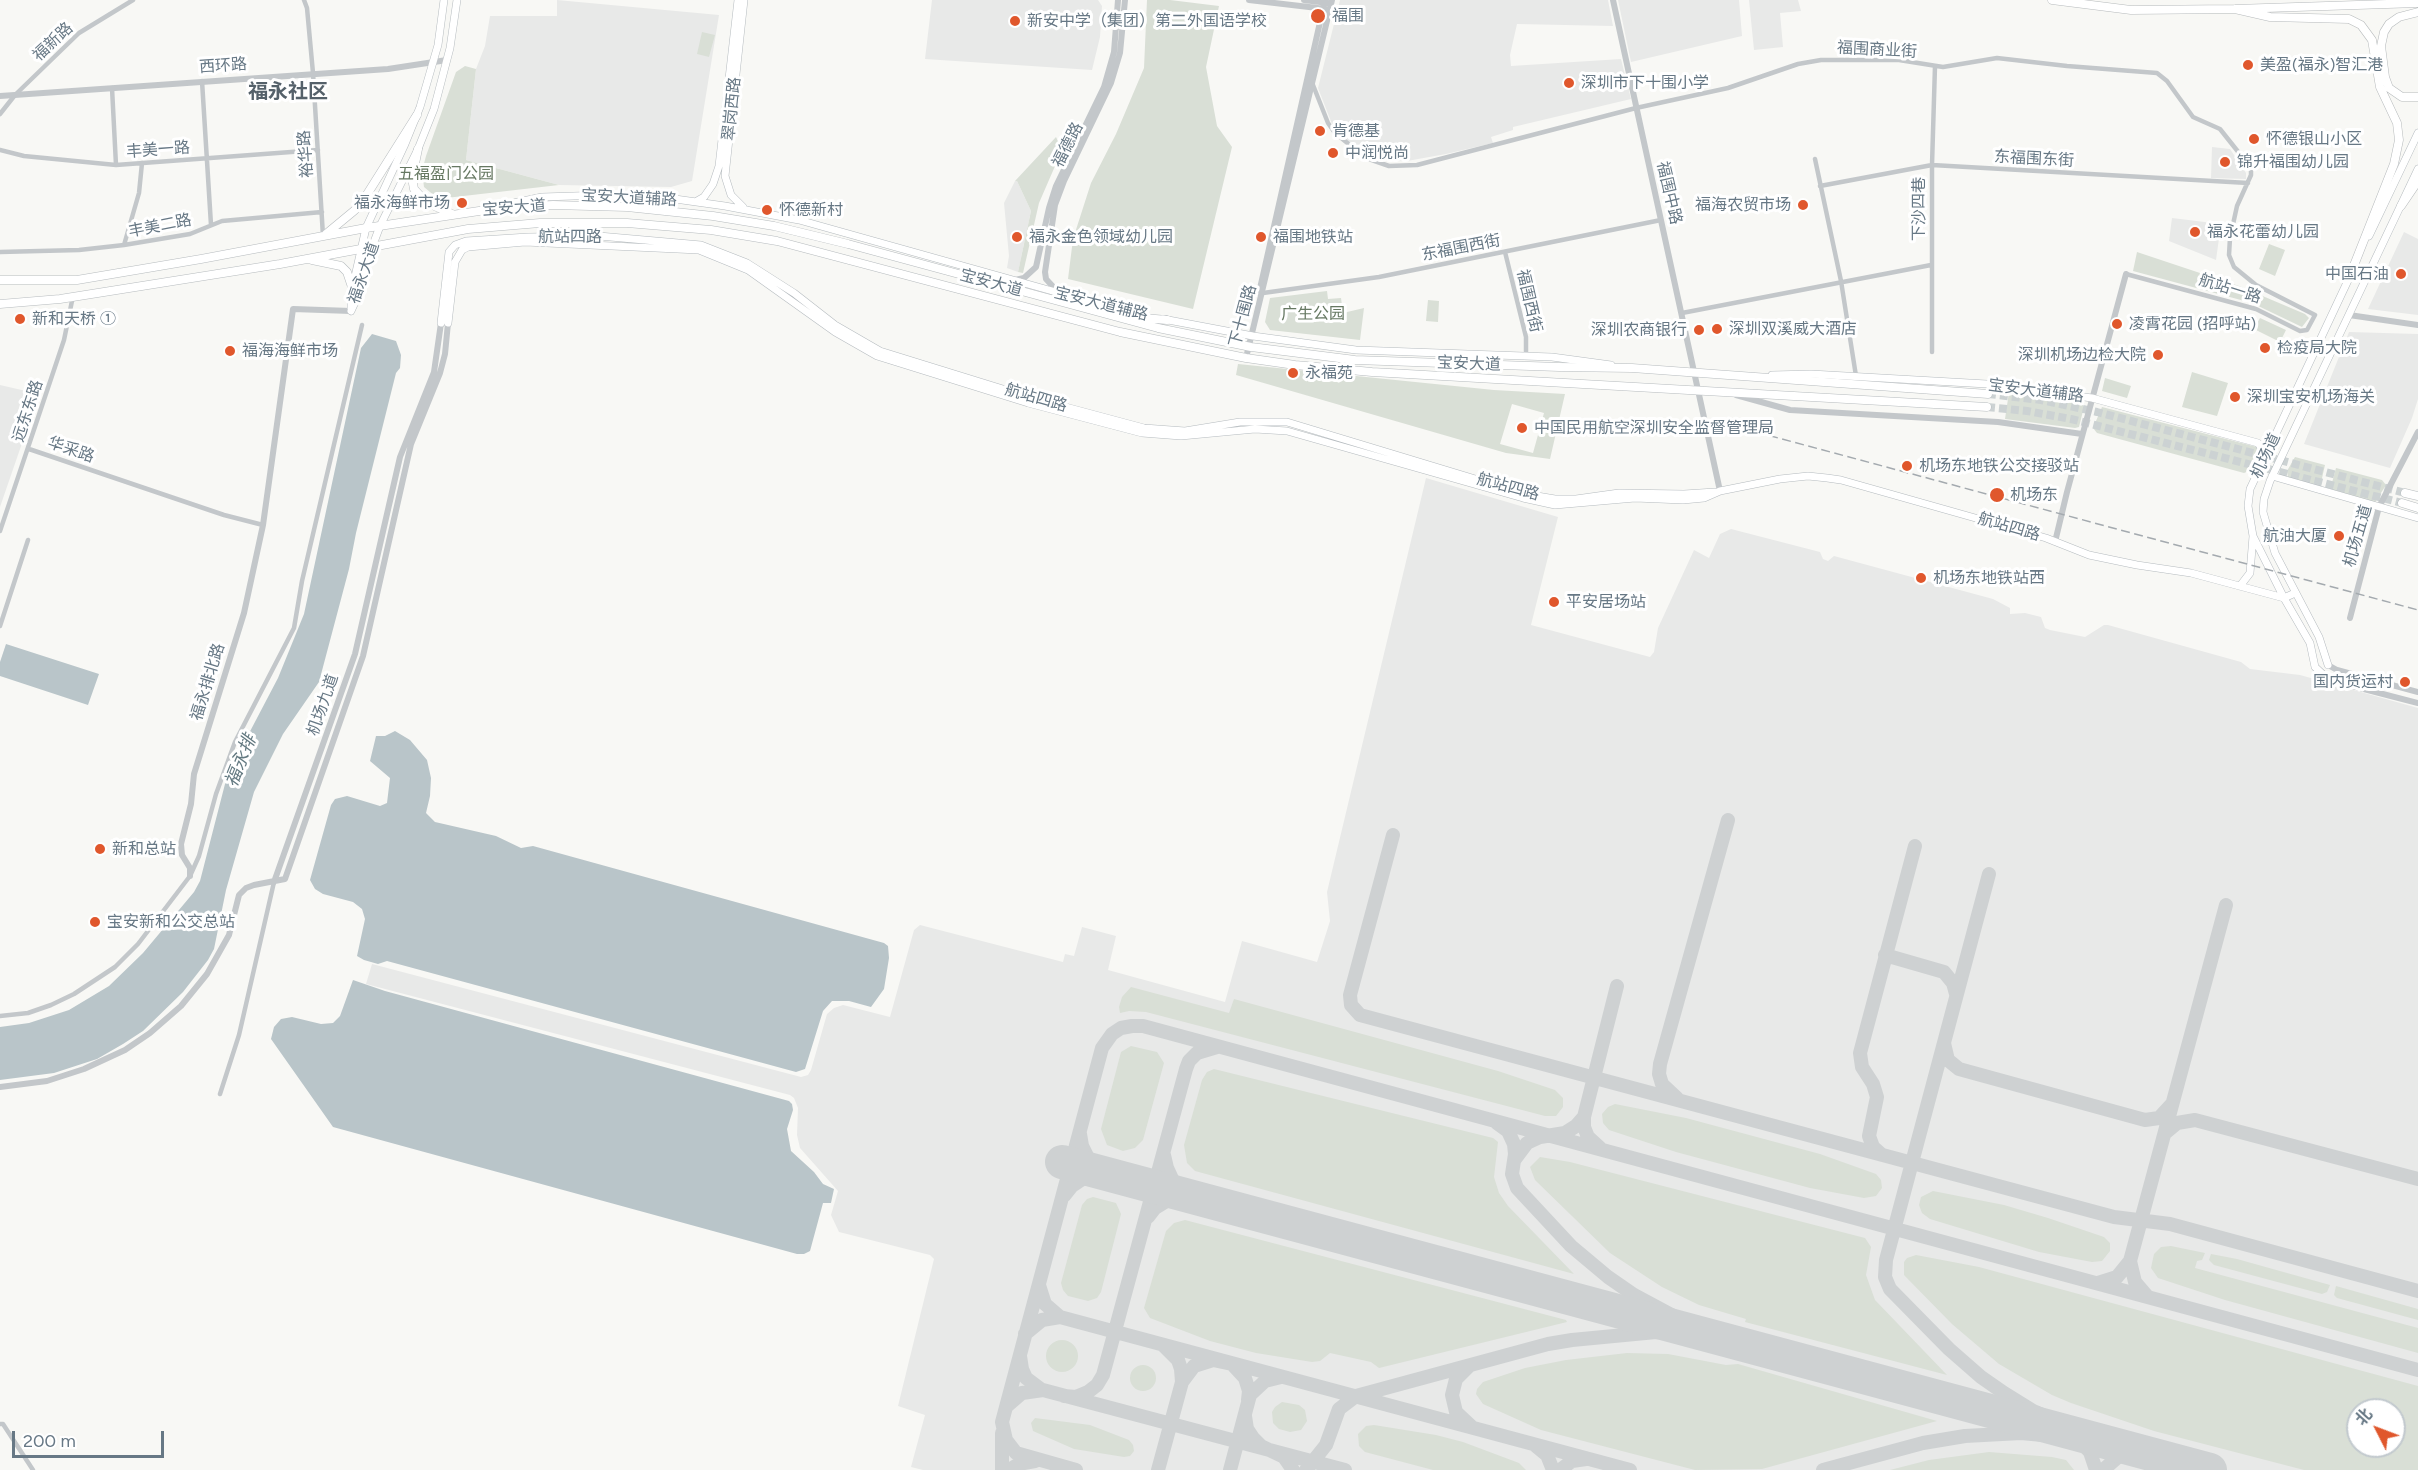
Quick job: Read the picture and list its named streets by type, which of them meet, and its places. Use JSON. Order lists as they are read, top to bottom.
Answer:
{
  "streets": {
    "main road": [
      "翠岗西路",
      "宝安大道辅路",
      "宝安大道",
      "航站四路",
      "福永大道",
      "机场道"
    ],
    "street": [
      "福新路",
      "福围商业街",
      "西环路",
      "福德路",
      "丰美一路",
      "裕华路",
      "东福围东街",
      "福围中路",
      "下沙四巷",
      "丰美二路",
      "东福围西街",
      "航站一路",
      "福围西街",
      "下十围路",
      "远东东路",
      "华采路",
      "机场五道",
      "福永排北路",
      "机场九道"
    ]
  },
  "crossings": [
    ["福新路", "西环路"],
    ["福围商业街", "东福围东街"],
    ["福围商业街", "福围中路"],
    ["福围商业街", "下沙四巷"],
    ["福围商业街", "航站一路"],
    ["福围商业街", "下十围路"],
    ["西环路", "裕华路"],
    ["西环路", "福永大道"],
    ["翠岗西路", "宝安大道辅路"],
    ["福德路", "宝安大道辅路"],
    ["丰美一路", "裕华路"],
    ["裕华路", "宝安大道"],
    ["裕华路", "丰美二路"],
    ["东福围东街", "下沙四巷"],
    ["东福围东街", "航站一路"],
    ["福围中路", "宝安大道"],
    ["福围中路", "航站四路"],
    ["福围中路", "东福围西街"],
    ["宝安大道辅路", "宝安大道"],
    ["宝安大道辅路", "福围西街"],
    ["宝安大道辅路", "下十围路"],
    ["宝安大道辅路", "机场道"],
    ["宝安大道", "福永大道"],
    ["宝安大道", "下十围路"],
    ["宝安大道", "远东东路"],
    ["航站四路", "机场道"],
    ["航站四路", "机场九道"],
    ["东福围西街", "福围西街"],
    ["东福围西街", "下十围路"],
    ["福永大道", "福永排北路"],
    ["远东东路", "华采路"],
    ["华采路", "福永排北路"]
  ],
  "districts": ["福永社区"],
  "water": ["福永排"],
  "parks": ["五福盈门公园", "广生公园"],
  "places": [
    "福围",
    "新安中学（集团）第二外国语学校",
    "美盈(福永)智汇港",
    "深圳市下十围小学",
    "肯德基",
    "怀德银山小区",
    "中润悦尚",
    "锦升福围幼儿园",
    "福永海鲜市场",
    "福海农贸市场",
    "怀德新村",
    "福永花蕾幼儿园",
    "福永金色领域幼儿园",
    "福围地铁站",
    "中国石油",
    "新和天桥 ①",
    "凌霄花园 (招呼站)",
    "深圳双溪威大酒店",
    "深圳农商银行",
    "检疫局大院",
    "福海海鲜市场",
    "深圳机场边检大院",
    "永福苑",
    "深圳宝安机场海关",
    "中国民用航空深圳安全监督管理局",
    "机场东地铁公交接驳站",
    "机场东",
    "航油大厦",
    "机场东地铁站西",
    "平安居场站",
    "国内货运村",
    "新和总站",
    "宝安新和公交总站"
  ],
  "scale_bar": "200 m",
  "north": "top left"
}
